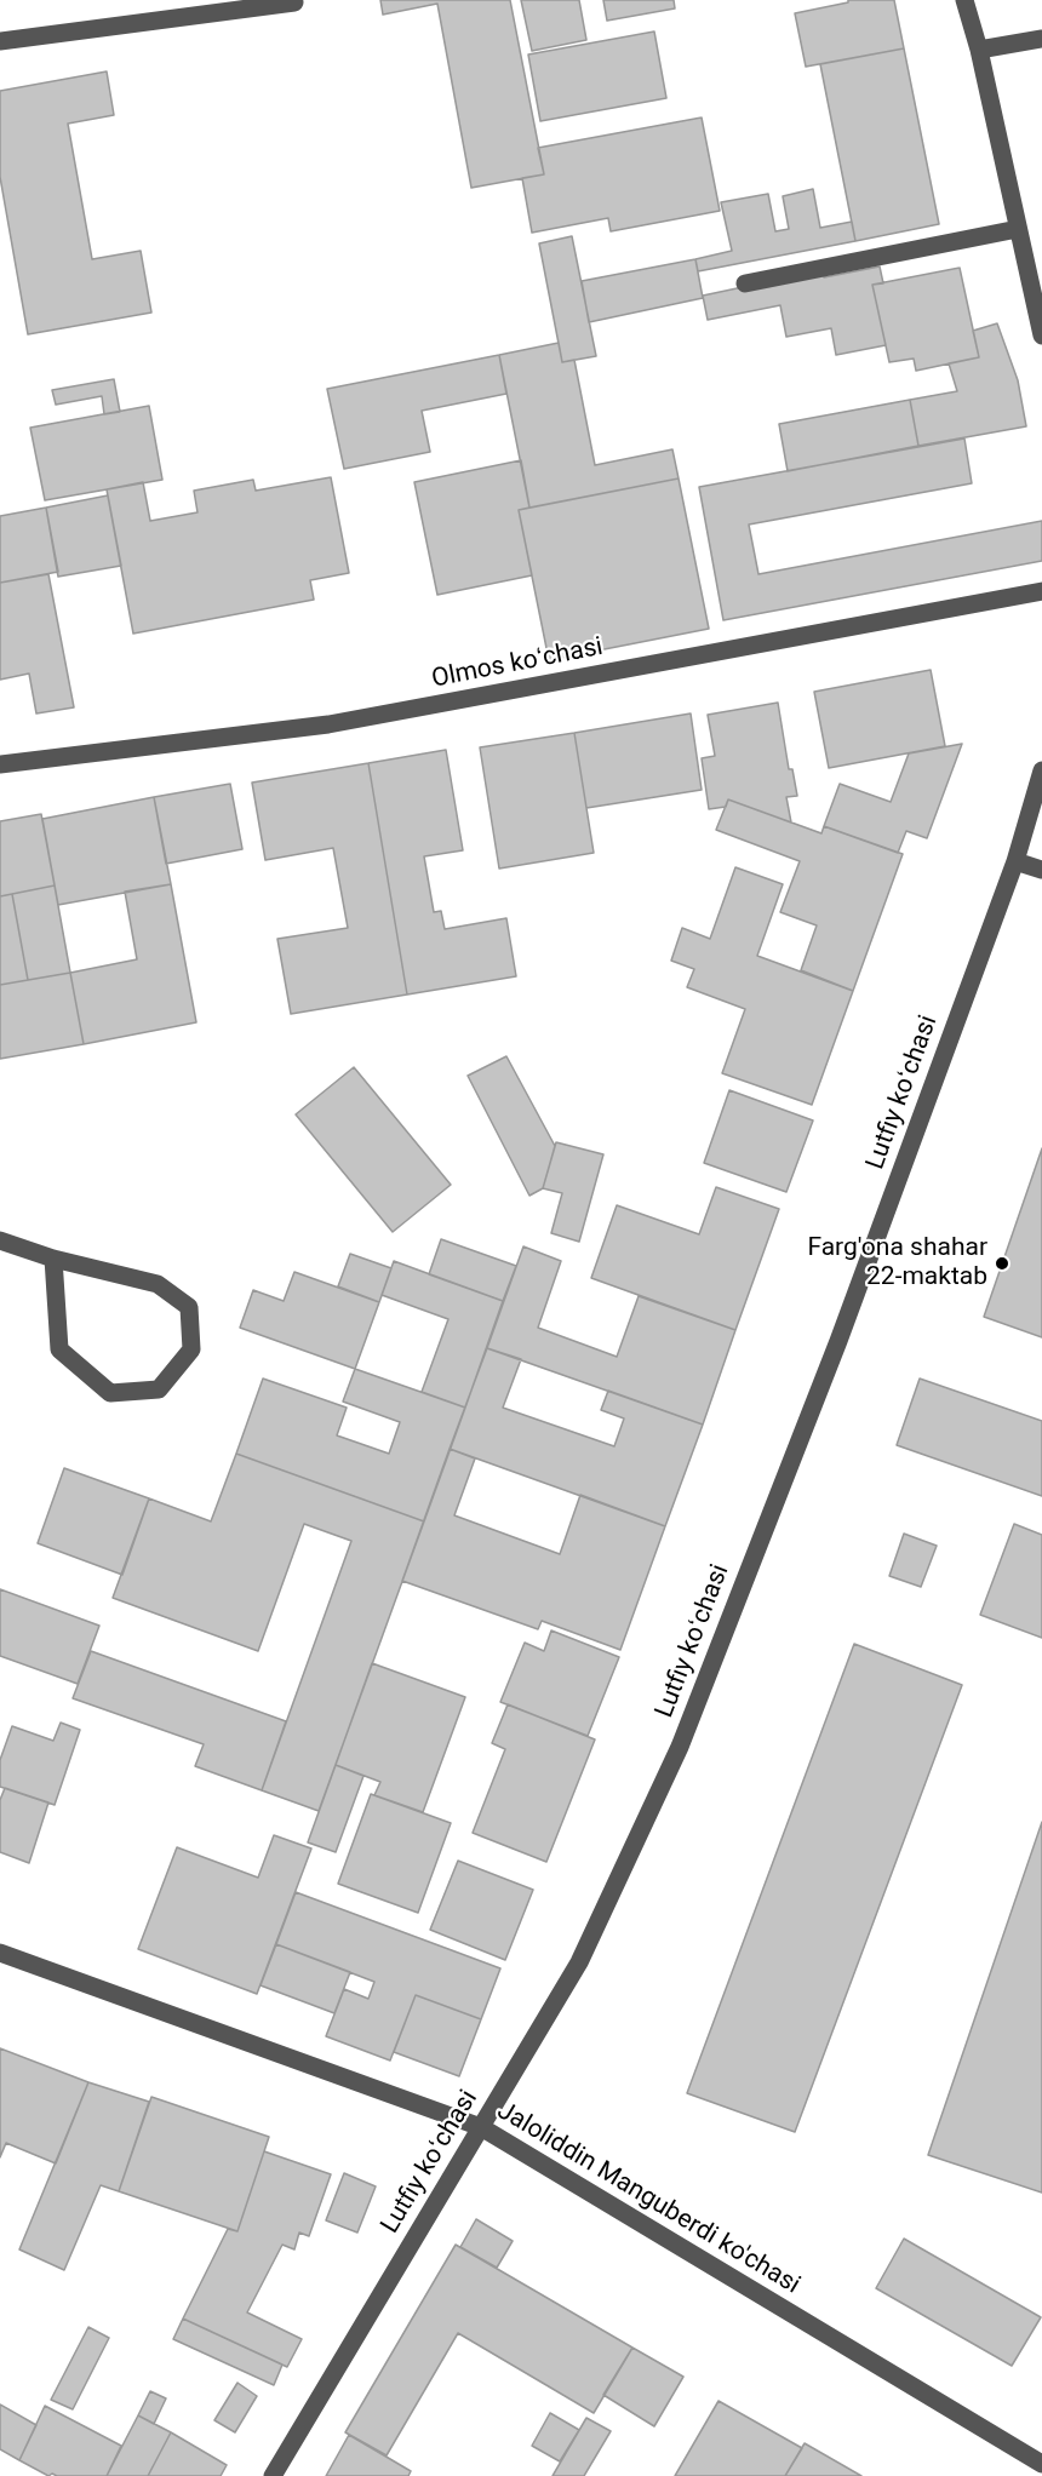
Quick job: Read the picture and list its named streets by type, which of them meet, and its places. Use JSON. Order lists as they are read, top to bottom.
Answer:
{
  "streets": {
    "street": ["Olmos koʻchasi", "Lutfiy koʻchasi", "Jaloliddin Manguberdi ko'chasi"]
  },
  "crossings": [
    ["Lutfiy koʻchasi", "Jaloliddin Manguberdi ko'chasi"]
  ],
  "places": ["Farg'ona shahar 22-maktab"]
}
